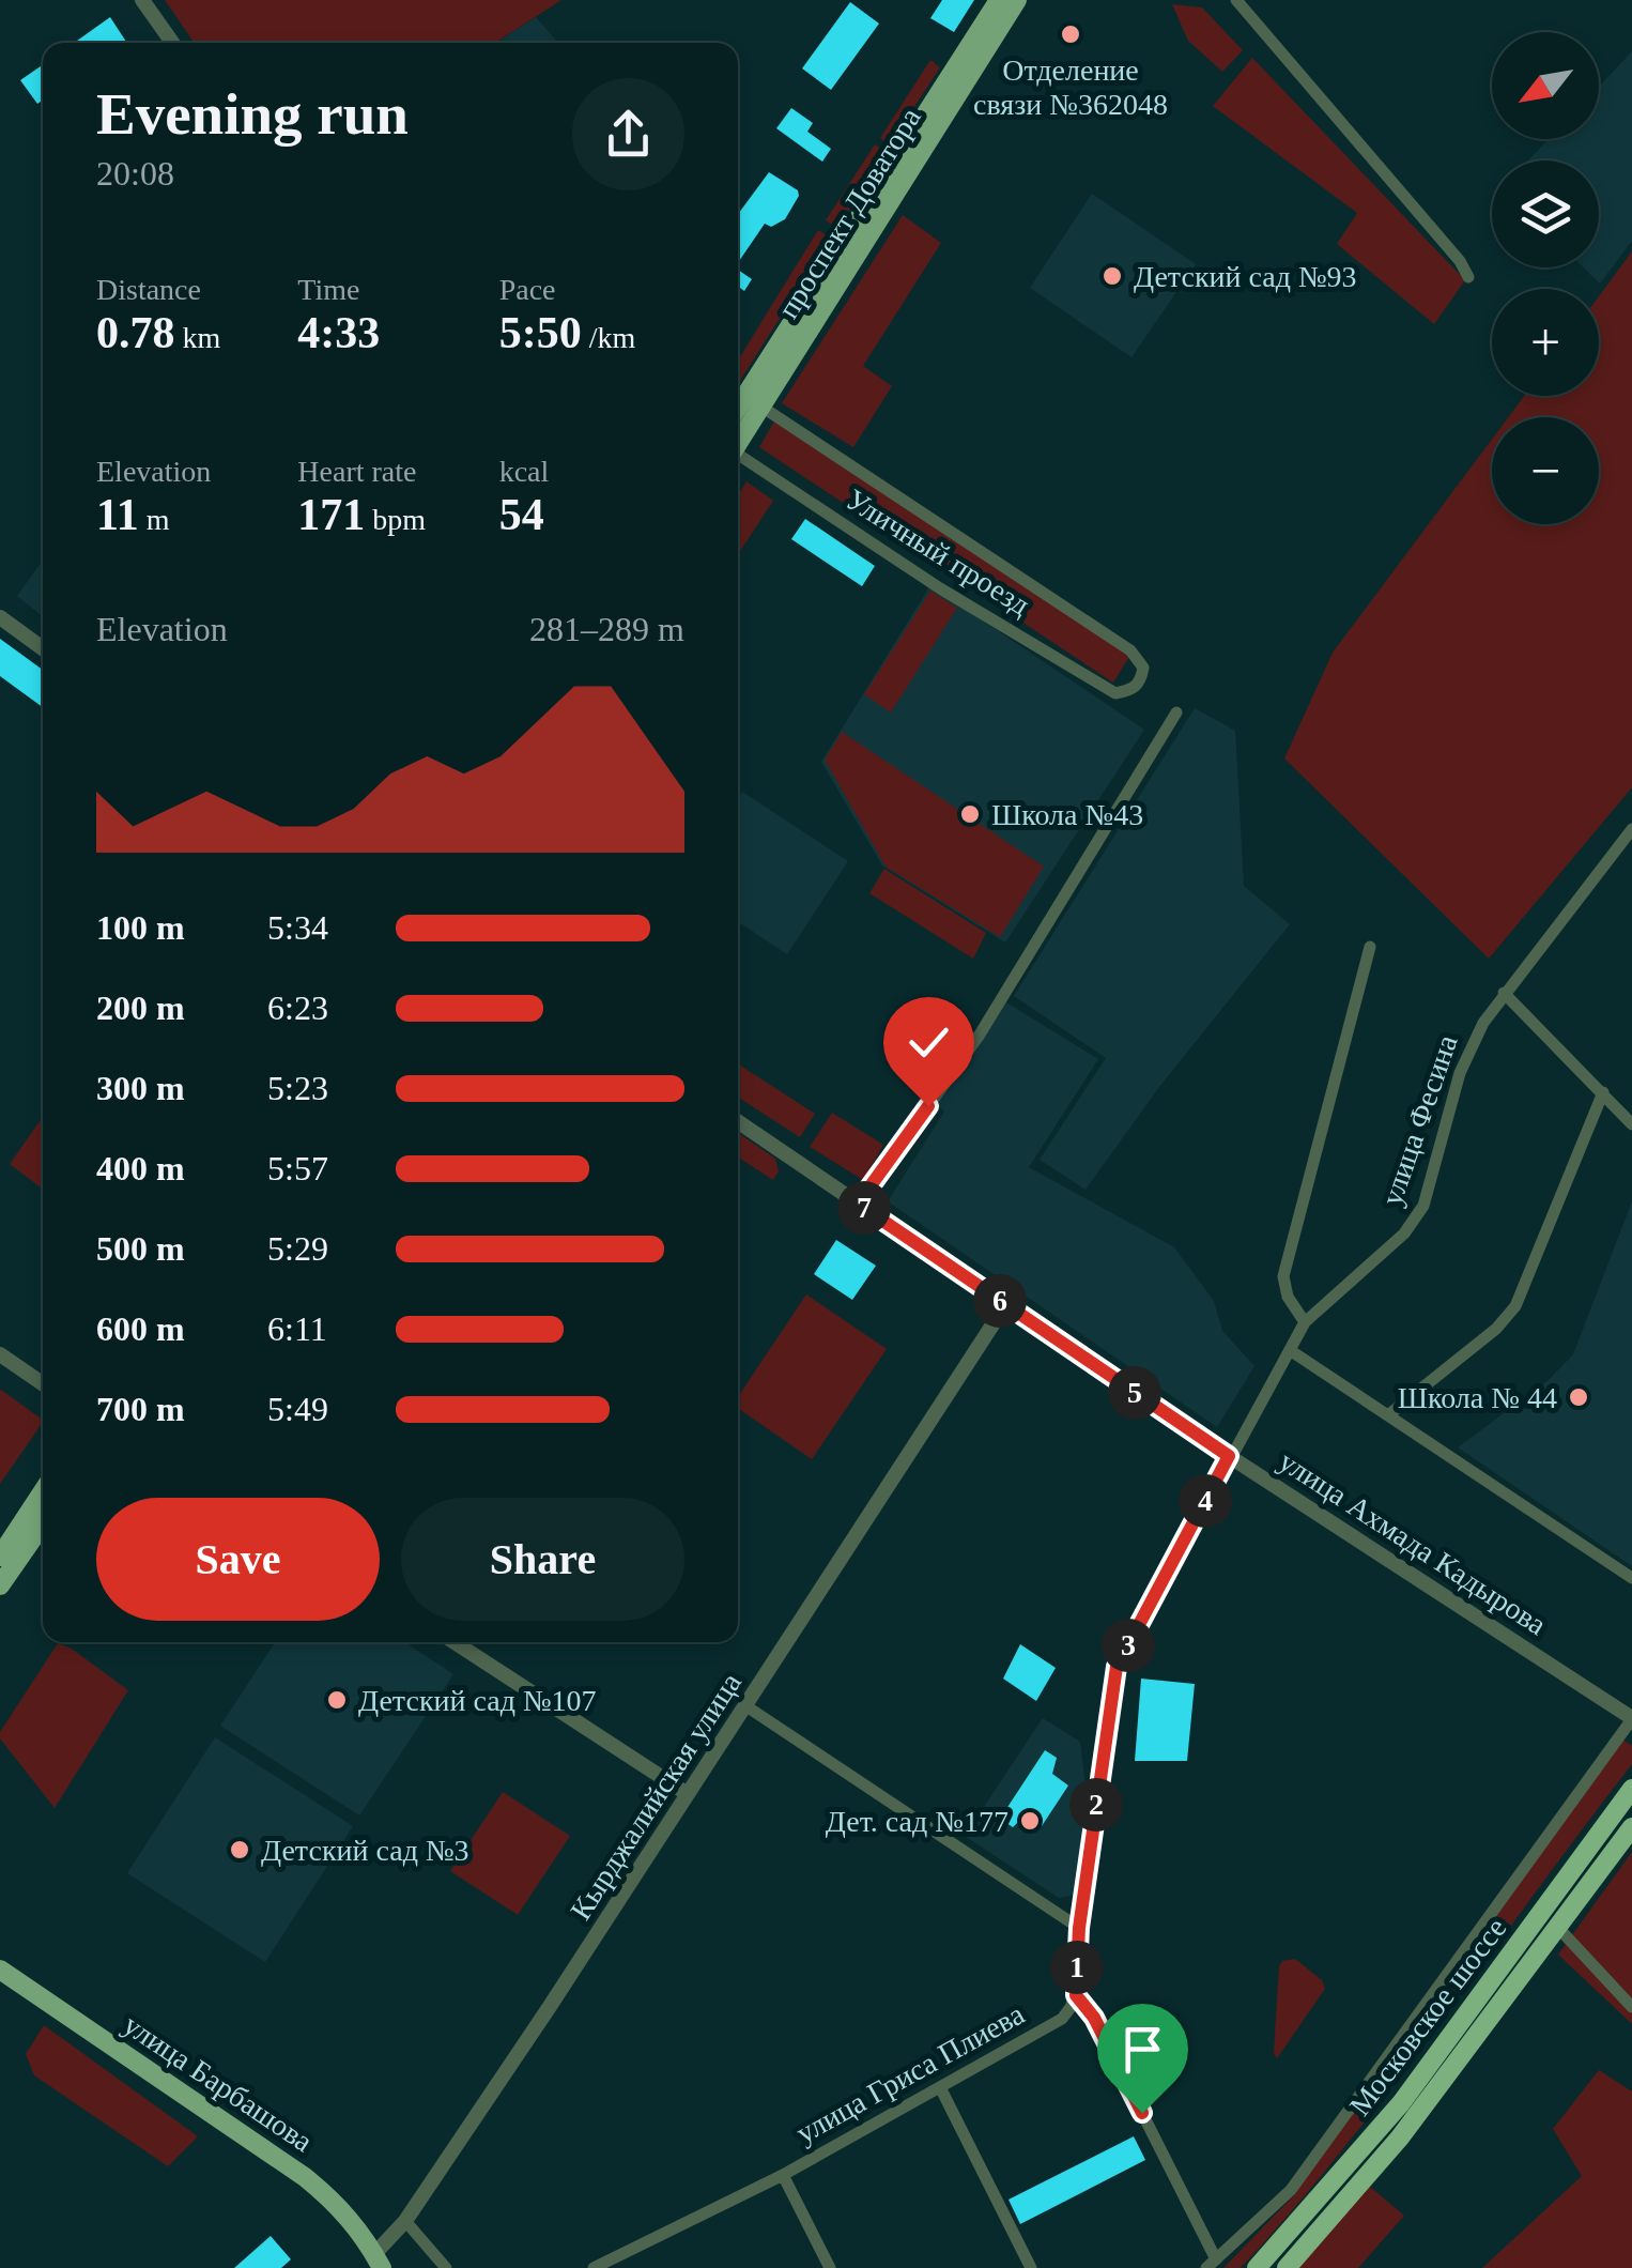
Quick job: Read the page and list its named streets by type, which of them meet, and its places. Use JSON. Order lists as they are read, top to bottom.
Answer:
{
  "streets": {
    "highway": ["Московское шоссе"],
    "main road": ["проспект Доватора", "улица Барбашова"],
    "street": [
      "Уличный проезд",
      "улица Фесина",
      "улица Ахмада Кадырова",
      "Кырджалийская улица",
      "улица Гриса Плиева"
    ]
  },
  "crossings": [
    ["проспект Доватора", "Уличный проезд"],
    ["улица Фесина", "улица Ахмада Кадырова"],
    ["улица Ахмада Кадырова", "Кырджалийская улица"],
    ["Кырджалийская улица", "улица Барбашова"]
  ],
  "places": [
    "Отделение связи №362048",
    "Детский сад №93",
    "Школа №43",
    "Школа № 44",
    "Детский сад №107",
    "Дет. сад №177",
    "Детский сад №3"
  ],
  "north": "bottom left",
  "page": {
    "map_buttons": ["+", "−"],
    "heading": ["Evening run", "20:08"],
    "stats": [
      ["Distance", "0.78 km"],
      ["Time", "4:33"],
      ["Pace", "5:50 /km"],
      ["Elevation", "11 m"],
      ["Heart rate", "171 bpm"],
      ["kcal", "54"]
    ],
    "chart": ["Elevation", "281–289 m"],
    "list": [
      {
        "name": "100 m",
        "note": "5:34"
      },
      {
        "name": "200 m",
        "note": "6:23"
      },
      {
        "name": "300 m",
        "note": "5:23"
      },
      {
        "name": "400 m",
        "note": "5:57"
      },
      {
        "name": "500 m",
        "note": "5:29"
      },
      {
        "name": "600 m",
        "note": "6:11"
      },
      {
        "name": "700 m",
        "note": "5:49"
      }
    ],
    "pins": [
      "7",
      "6",
      "5",
      "4",
      "3",
      "2",
      "1"
    ],
    "buttons": ["Save", "Share"]
  }
}
